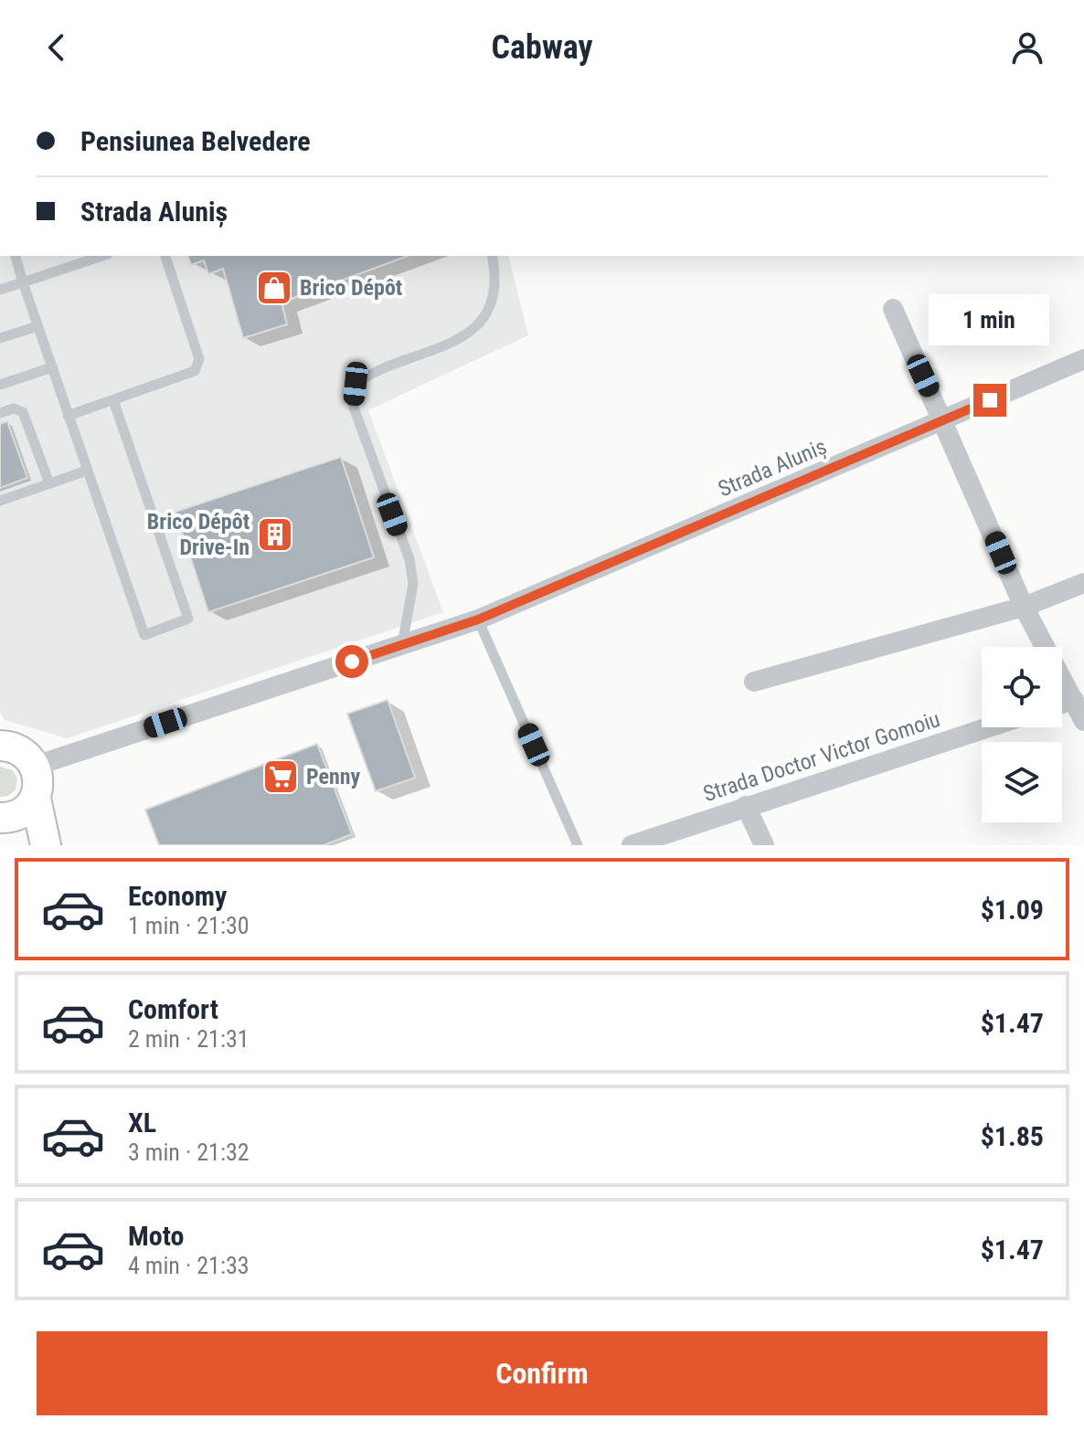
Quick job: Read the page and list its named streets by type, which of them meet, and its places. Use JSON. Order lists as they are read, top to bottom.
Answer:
{
  "streets": {
    "street": ["Strada Aluniș", "Strada Doctor Victor Gomoiu"]
  },
  "places": {
    "shop": ["Brico Dépôt"],
    "building": ["Brico Dépôt Drive-In"],
    "supermarket": ["Penny"]
  },
  "page": {
    "header": "Cabway",
    "banner": ["Pensiunea Belvedere", "Strada Aluniș"],
    "bubble": "1 min",
    "list": [
      {
        "name": "Economy",
        "note": "1 min · 21:30",
        "value": "$1.09"
      },
      {
        "name": "Comfort",
        "note": "2 min · 21:31",
        "value": "$1.47"
      },
      {
        "name": "XL",
        "note": "3 min · 21:32",
        "value": "$1.85"
      },
      {
        "name": "Moto",
        "note": "4 min · 21:33",
        "value": "$1.47"
      }
    ],
    "buttons": "Confirm"
  }
}
